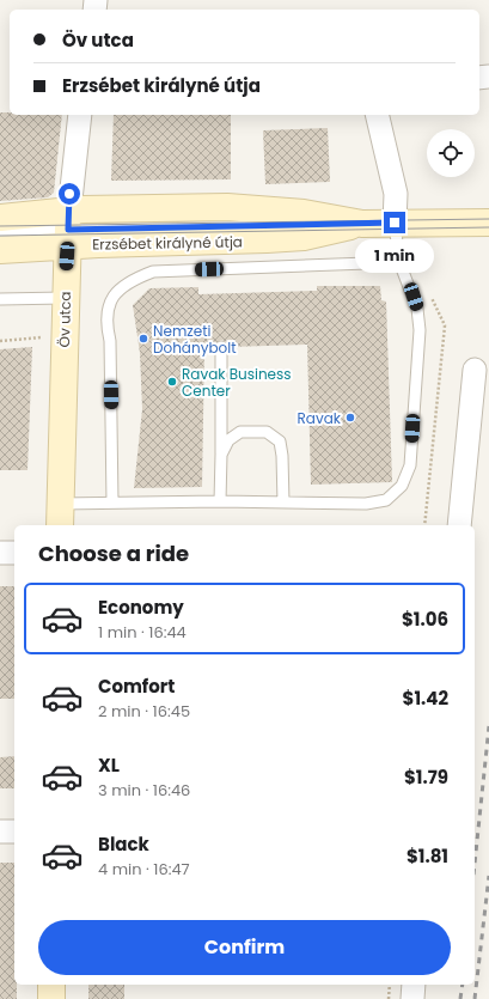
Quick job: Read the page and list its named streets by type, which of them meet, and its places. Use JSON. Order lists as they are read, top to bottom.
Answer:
{
  "streets": {
    "street": ["Erzsébet királyné útja", "Öv utca"]
  },
  "crossings": [
    ["Erzsébet királyné útja", "Öv utca"]
  ],
  "places": ["Nemzeti Dohánybolt", "Ravak Business Center", "Ravak"],
  "page": {
    "banner": ["Öv utca", "Erzsébet királyné útja"],
    "bubble": "1 min",
    "heading": "Choose a ride",
    "list": [
      {
        "name": "Economy",
        "note": "1 min · 16:44",
        "value": "$1.06"
      },
      {
        "name": "Comfort",
        "note": "2 min · 16:45",
        "value": "$1.42"
      },
      {
        "name": "XL",
        "note": "3 min · 16:46",
        "value": "$1.79"
      },
      {
        "name": "Black",
        "note": "4 min · 16:47",
        "value": "$1.81"
      }
    ],
    "buttons": "Confirm"
  }
}
